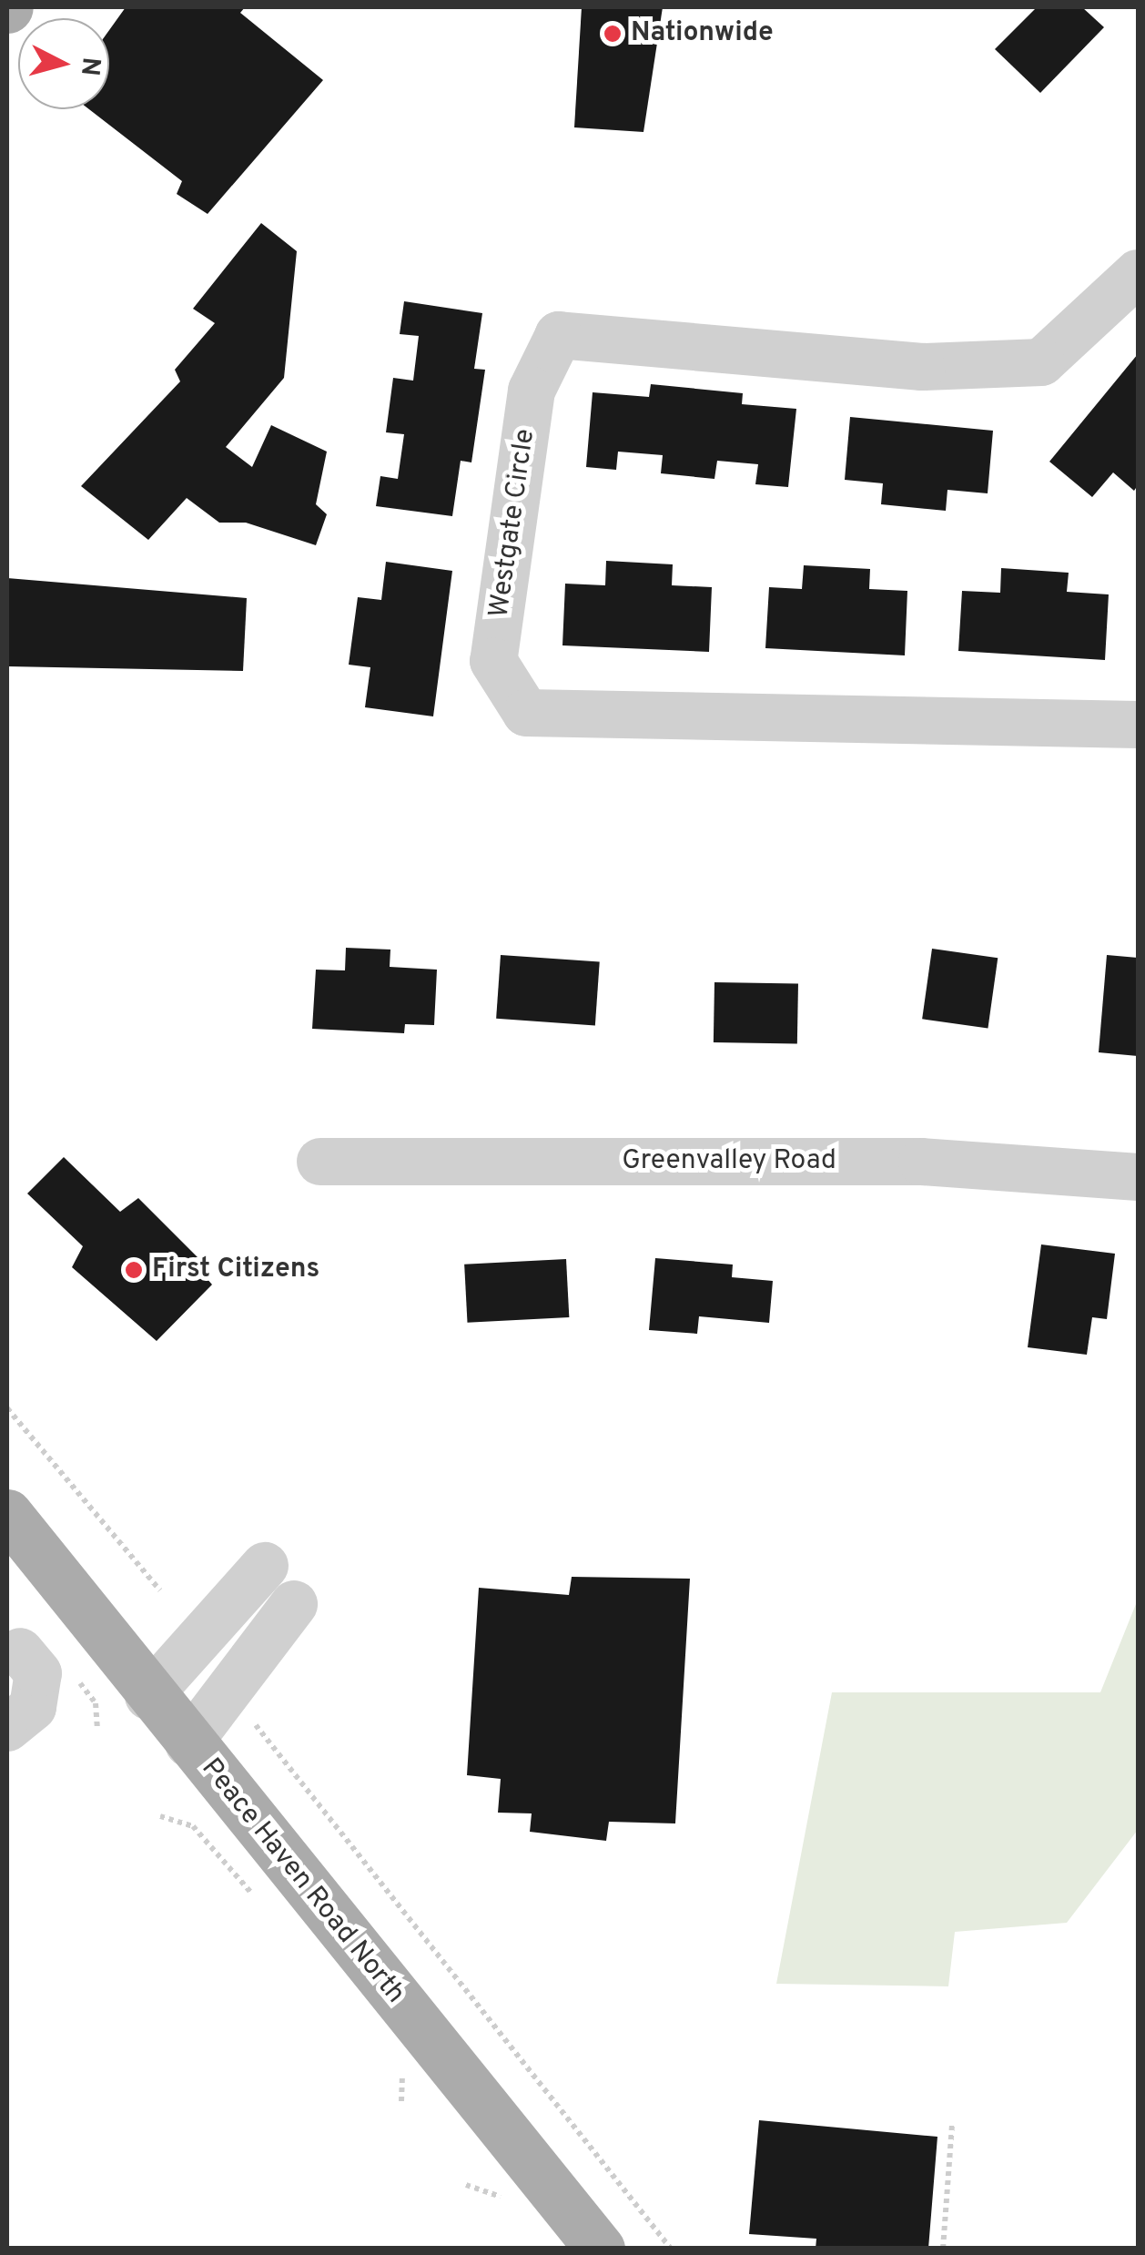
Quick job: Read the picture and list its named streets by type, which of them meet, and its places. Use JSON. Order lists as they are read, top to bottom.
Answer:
{
  "streets": {
    "main road": ["Peace Haven Road North"],
    "street": ["Westgate Circle", "Greenvalley Road"]
  },
  "places": ["Nationwide", "First Citizens"],
  "north": "right"
}
